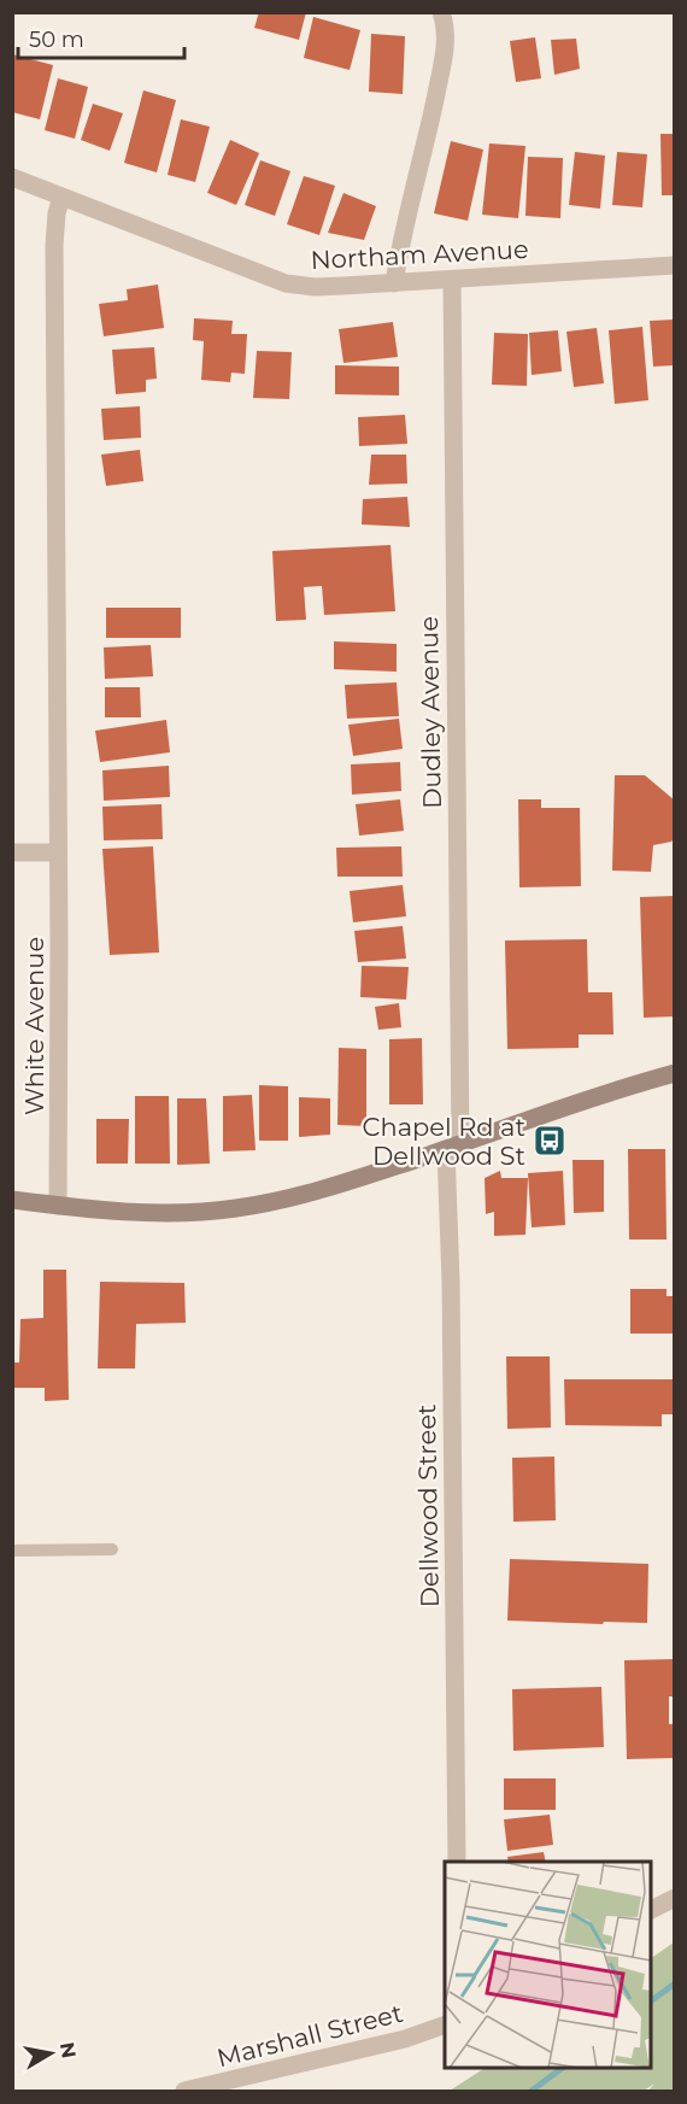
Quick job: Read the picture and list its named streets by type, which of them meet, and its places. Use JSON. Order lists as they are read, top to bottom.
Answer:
{
  "streets": {
    "street": [
      "Northam Avenue",
      "Dudley Avenue",
      "White Avenue",
      "Dellwood Street",
      "Marshall Street"
    ]
  },
  "crossings": [
    ["Northam Avenue", "Dudley Avenue"],
    ["Northam Avenue", "White Avenue"],
    ["Dudley Avenue", "Dellwood Street"]
  ],
  "places": {
    "bus stop": ["Chapel Rd at Dellwood St"]
  },
  "scale_bar": "50 m",
  "north": "right"
}
